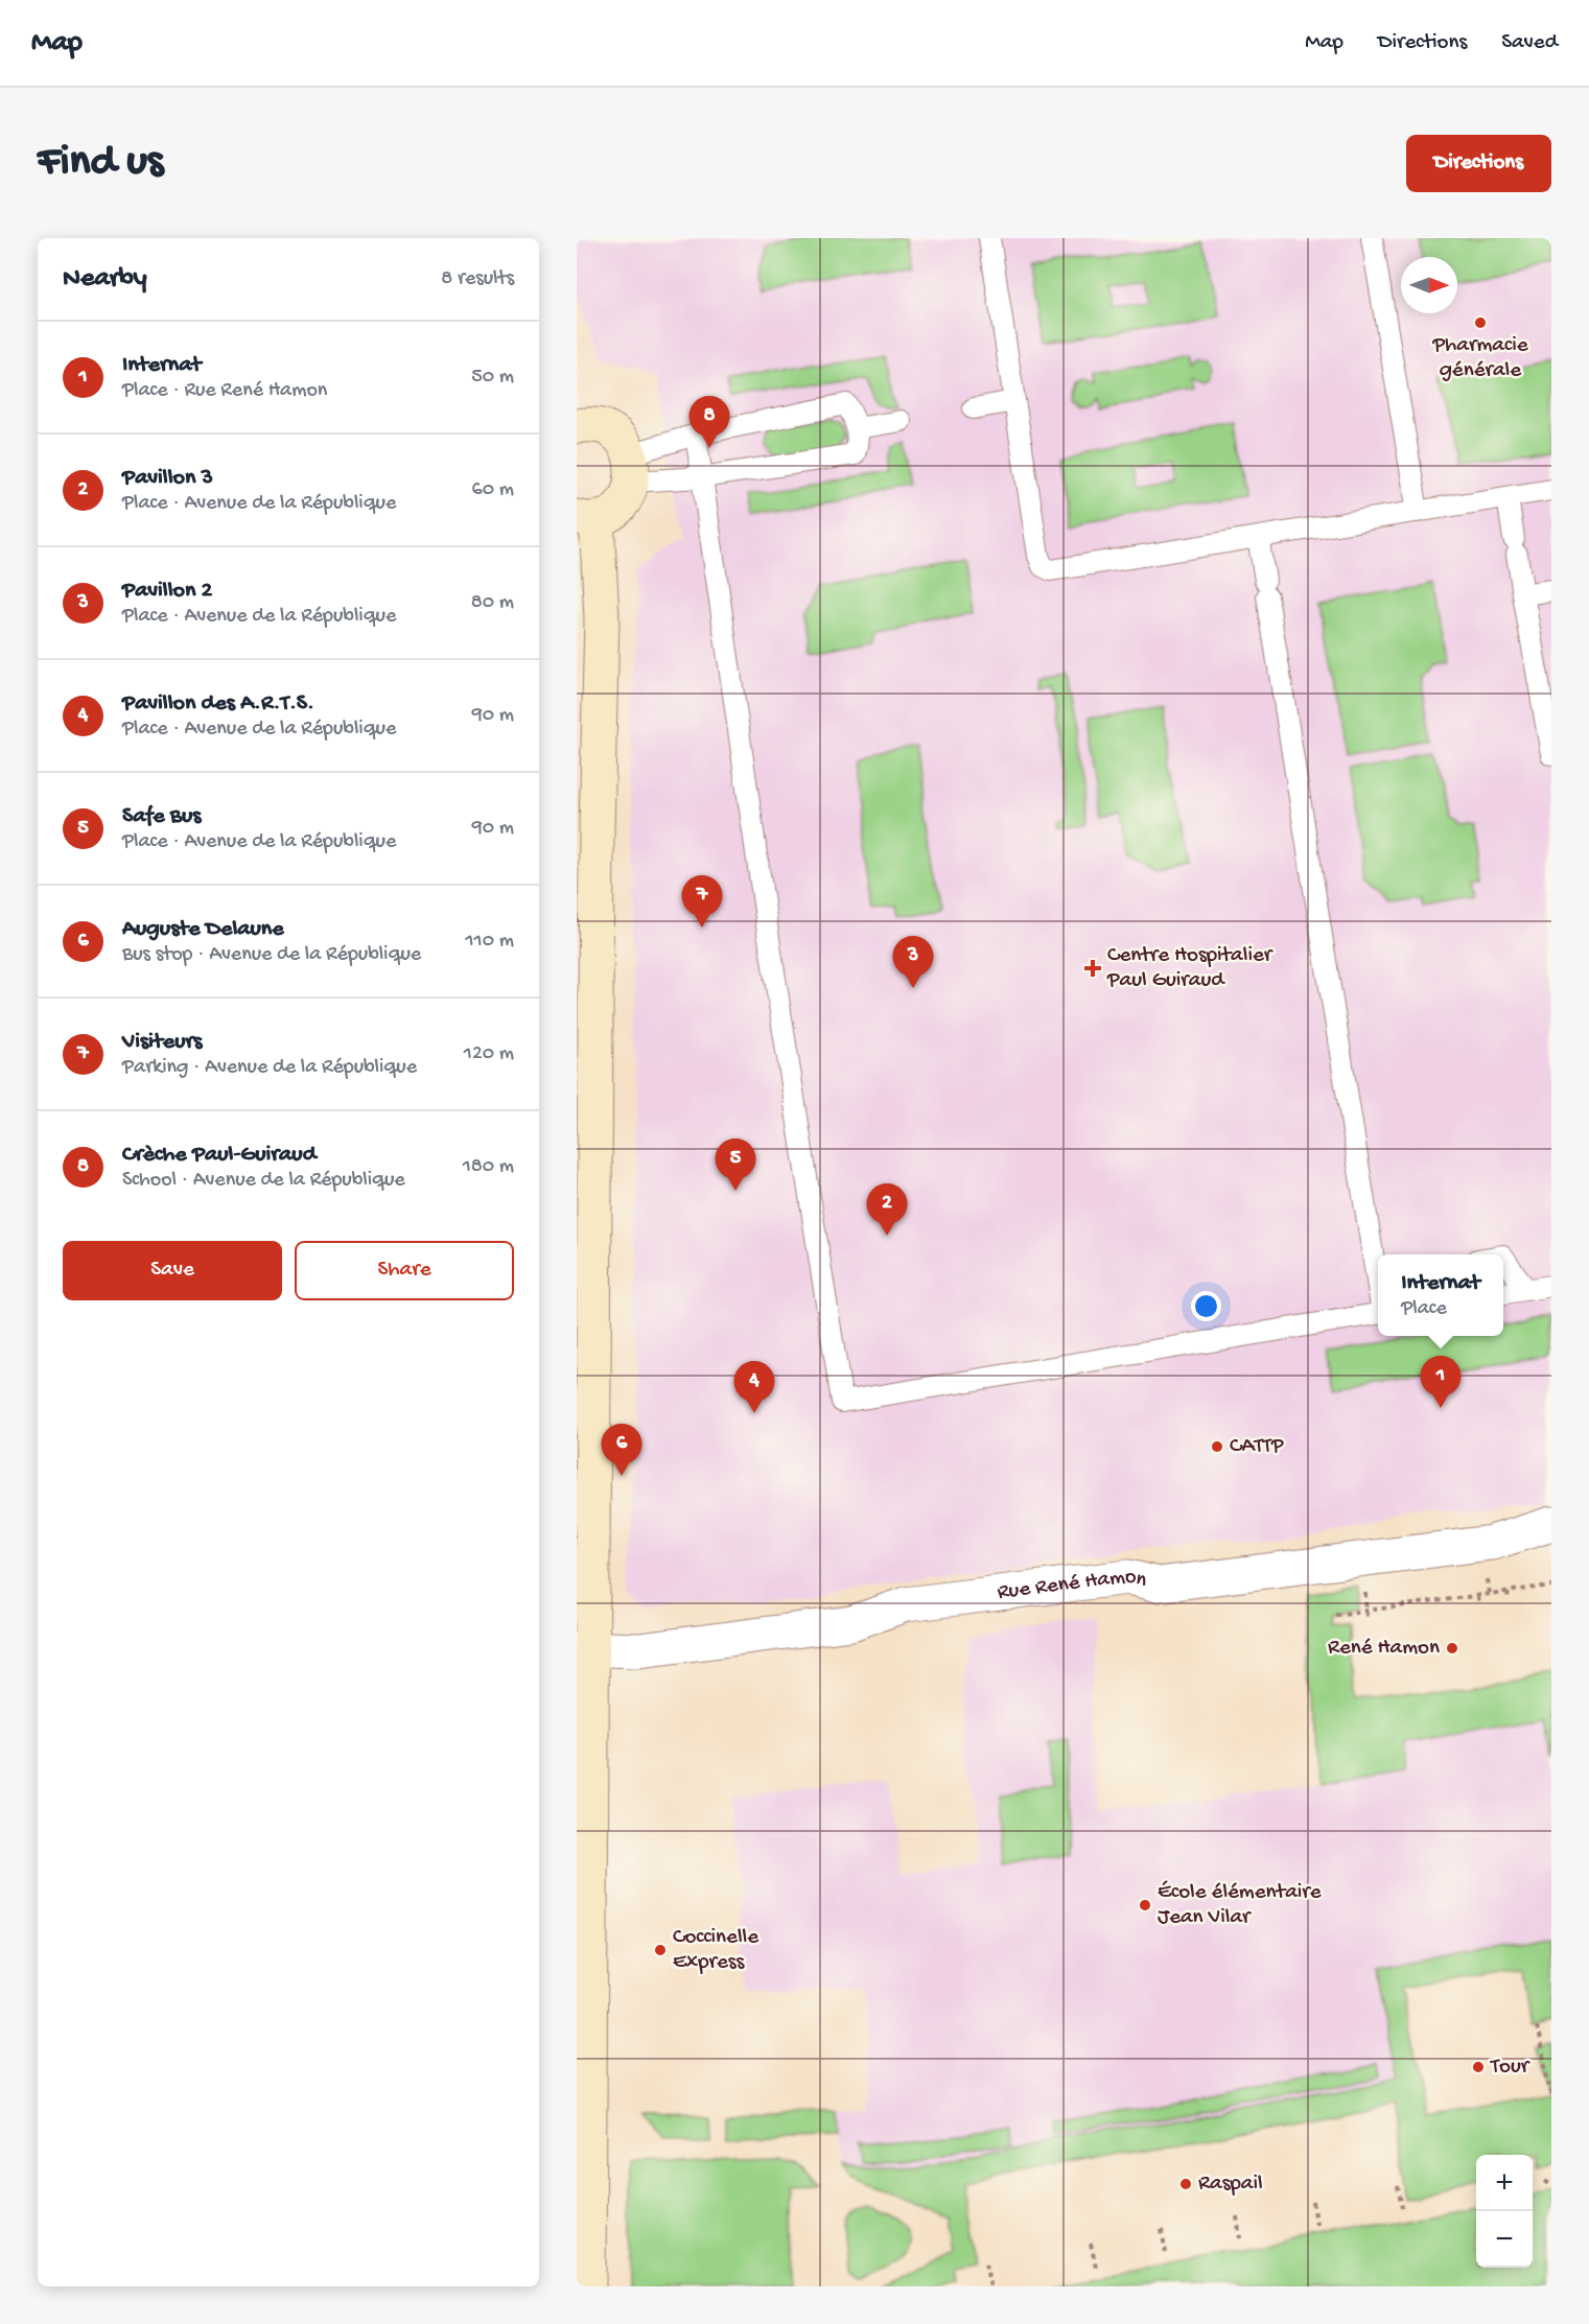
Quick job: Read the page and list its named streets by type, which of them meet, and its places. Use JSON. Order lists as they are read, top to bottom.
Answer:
{
  "streets": {
    "street": ["Rue René Hamon"]
  },
  "places": {
    "other": [
      "Pharmacie générale",
      "CATTP",
      "René Hamon",
      "École élémentaire Jean Vilar",
      "Coccinelle Express",
      "Tour",
      "Raspail"
    ],
    "health": ["Centre Hospitalier Paul Guiraud"]
  },
  "north": "right",
  "page": {
    "header": "Map",
    "nav": ["Map", "Directions", "Saved"],
    "buttons": [
      "Directions",
      ["Save", "Share"]
    ],
    "title": "Find us",
    "heading": ["Nearby", "8 results"],
    "list": [
      {
        "mark": "1",
        "name": "Internat",
        "note": "Place · Rue René Hamon",
        "value": "50 m"
      },
      {
        "mark": "2",
        "name": "Pavillon 3",
        "note": "Place · Avenue de la République",
        "value": "60 m"
      },
      {
        "mark": "3",
        "name": "Pavillon 2",
        "note": "Place · Avenue de la République",
        "value": "80 m"
      },
      {
        "mark": "4",
        "name": "Pavillon des A.R.T.S.",
        "note": "Place · Avenue de la République",
        "value": "90 m"
      },
      {
        "mark": "5",
        "name": "Safe Bus",
        "note": "Place · Avenue de la République",
        "value": "90 m"
      },
      {
        "mark": "6",
        "name": "Auguste Delaune",
        "note": "Bus stop · Avenue de la République",
        "value": "110 m"
      },
      {
        "mark": "7",
        "name": "Visiteurs",
        "note": "Parking · Avenue de la République",
        "value": "120 m"
      },
      {
        "mark": "8",
        "name": "Crèche Paul-Guiraud",
        "note": "School · Avenue de la République",
        "value": "180 m"
      }
    ],
    "pins": [
      "8",
      "7",
      "3",
      "5",
      "2",
      "1",
      "4",
      "6"
    ],
    "popup": ["Internat", "Place"],
    "map_buttons": ["+", "−"]
  }
}
